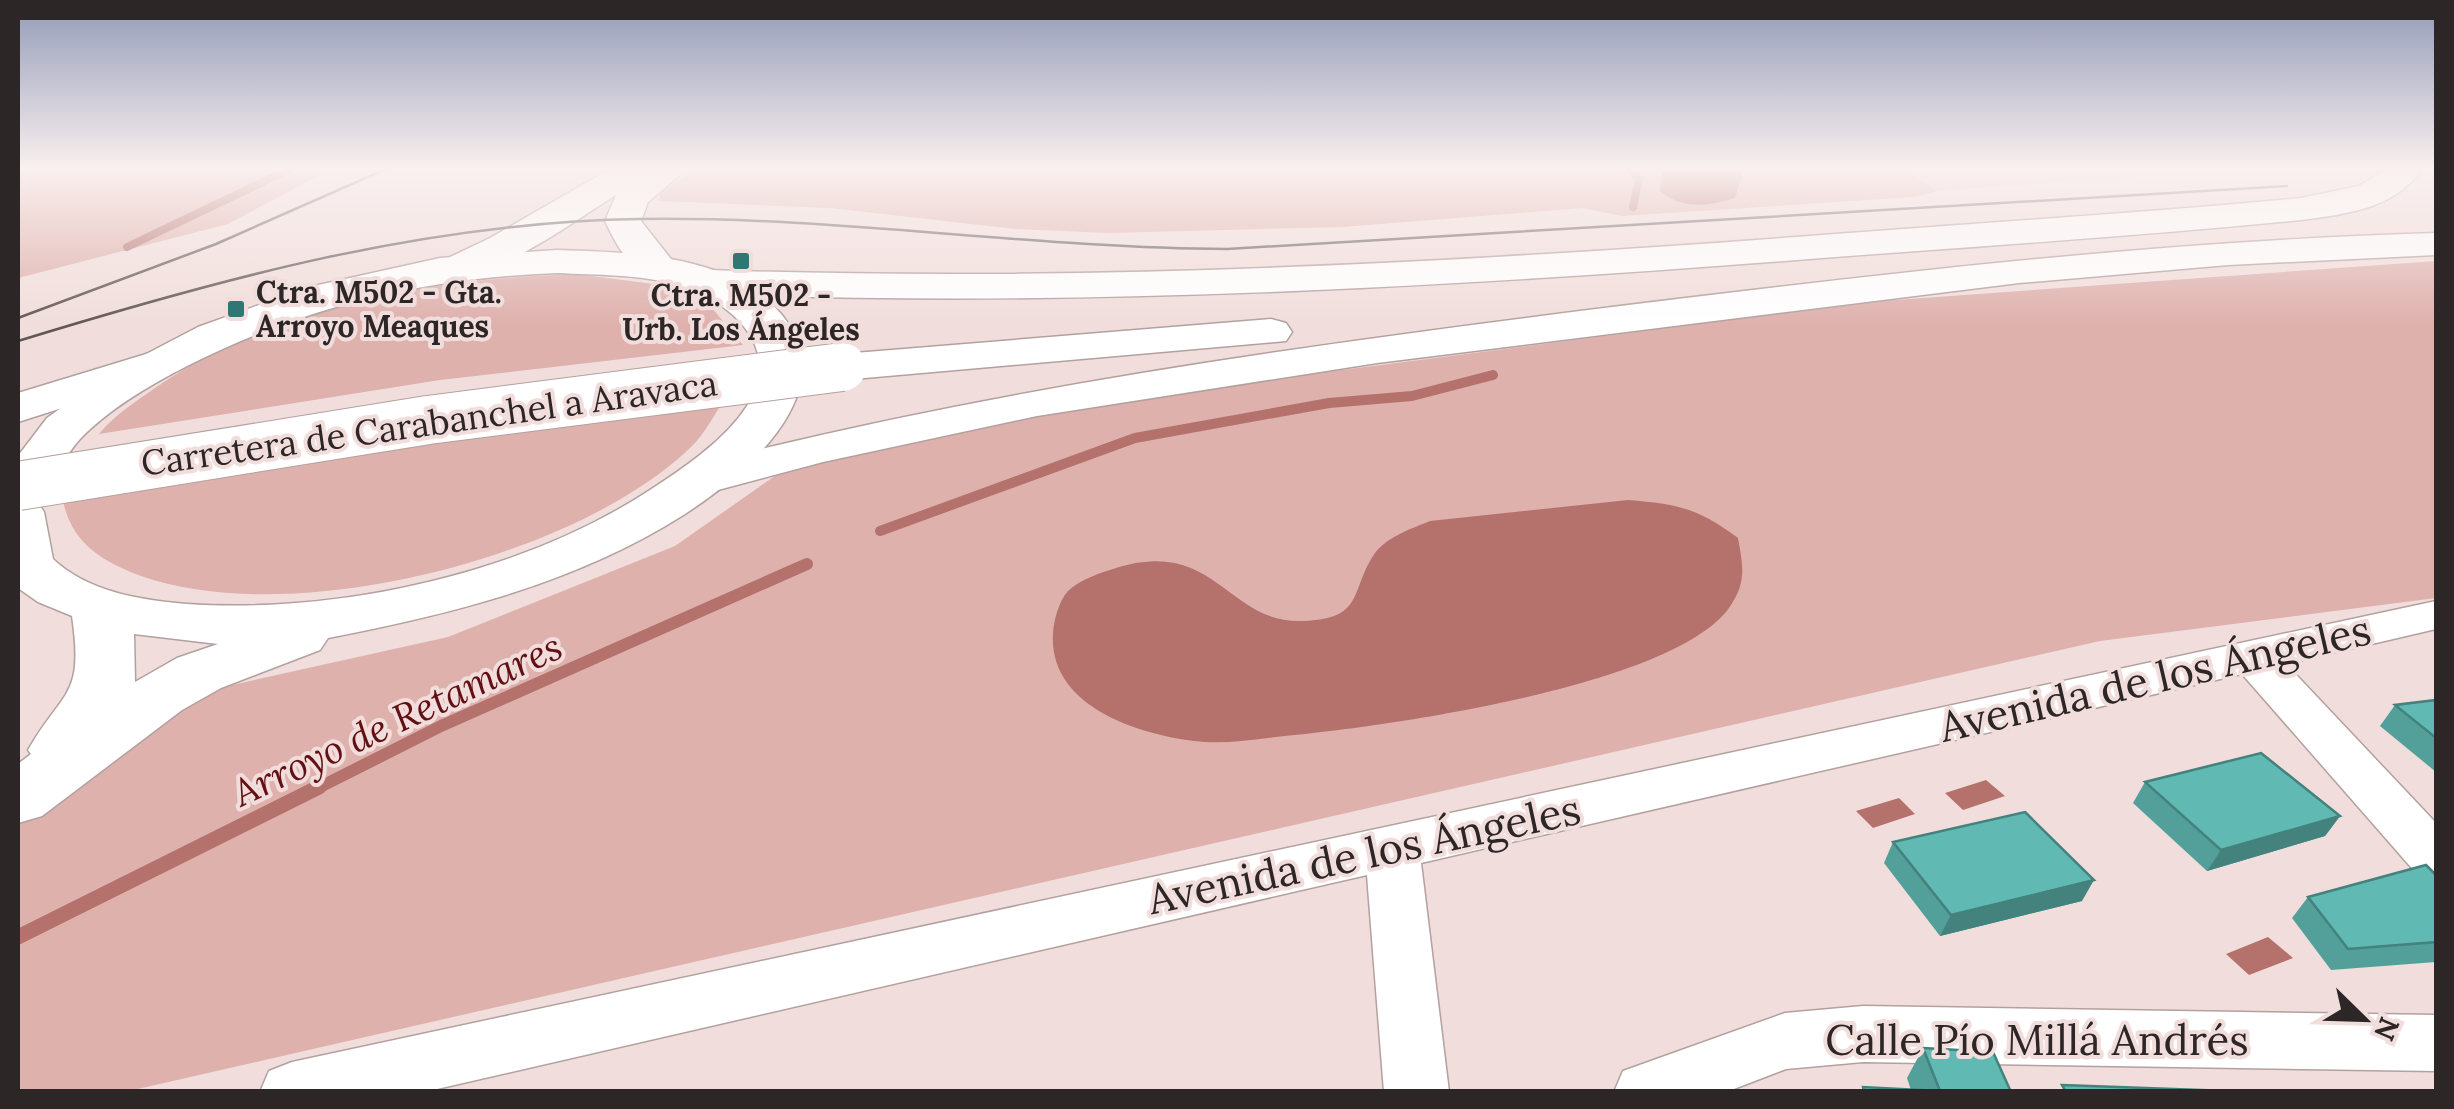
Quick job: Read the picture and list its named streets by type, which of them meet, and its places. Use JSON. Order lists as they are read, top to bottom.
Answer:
{
  "streets": {
    "main road": ["Carretera de Carabanchel a Aravaca"],
    "street": ["Avenida de los Ángeles", "Calle Pío Millá Andrés"]
  },
  "water": ["Arroyo de Retamares"],
  "places": {
    "transit": ["Ctra. M502 - Urb. Los Ángeles", "Ctra. M502 - Gta. Arroyo Meaques"]
  },
  "north": "bottom right"
}
